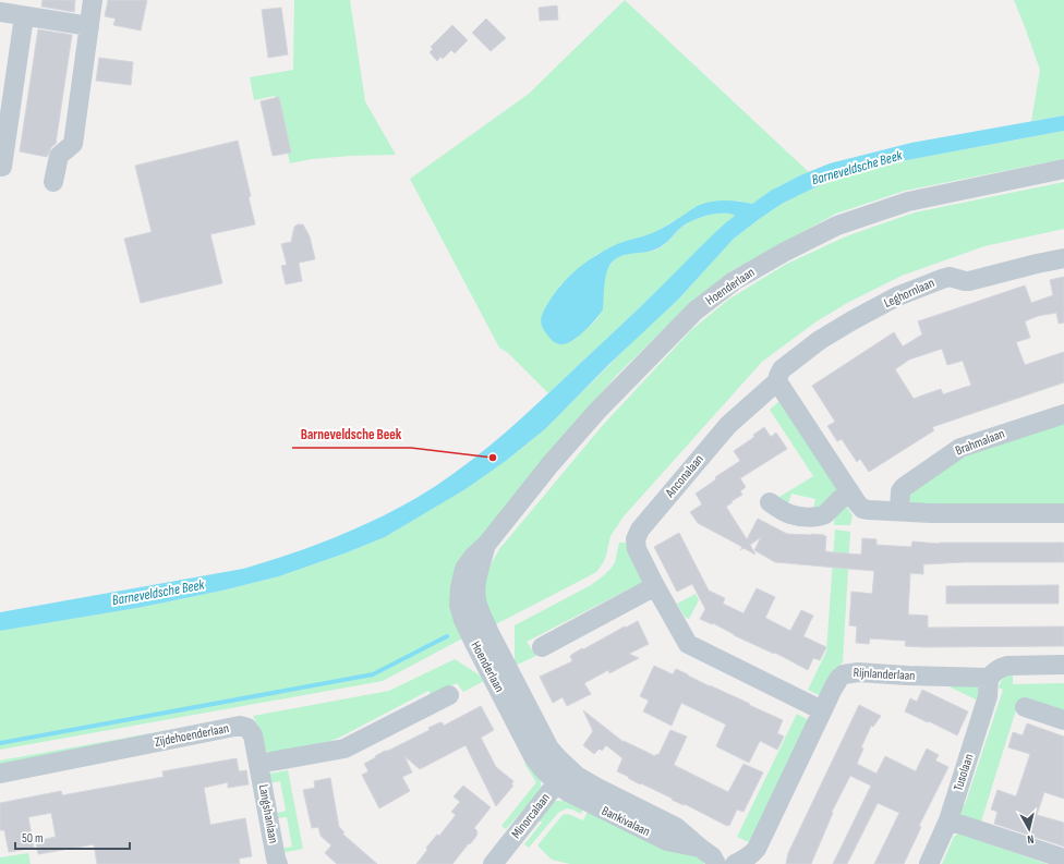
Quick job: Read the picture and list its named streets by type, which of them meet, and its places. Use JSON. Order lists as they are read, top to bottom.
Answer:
{
  "streets": {
    "street": [
      "Hoenderlaan",
      "Leghornlaan",
      "Brahmalaan",
      "Anconalaan",
      "Rijnlanderlaan",
      "Zijdehoenderlaan",
      "Tusolaan",
      "Langshanlaan",
      "Minorcalaan",
      "Bankivalaan"
    ]
  },
  "crossings": [
    ["Hoenderlaan", "Minorcalaan"],
    ["Hoenderlaan", "Bankivalaan"],
    ["Leghornlaan", "Anconalaan"],
    ["Anconalaan", "Rijnlanderlaan"],
    ["Rijnlanderlaan", "Tusolaan"],
    ["Zijdehoenderlaan", "Langshanlaan"],
    ["Minorcalaan", "Bankivalaan"]
  ],
  "water": ["Barneveldsche Beek"],
  "places": ["Barneveldsche Beek"],
  "scale_bar": "50 m",
  "north": "bottom"
}
